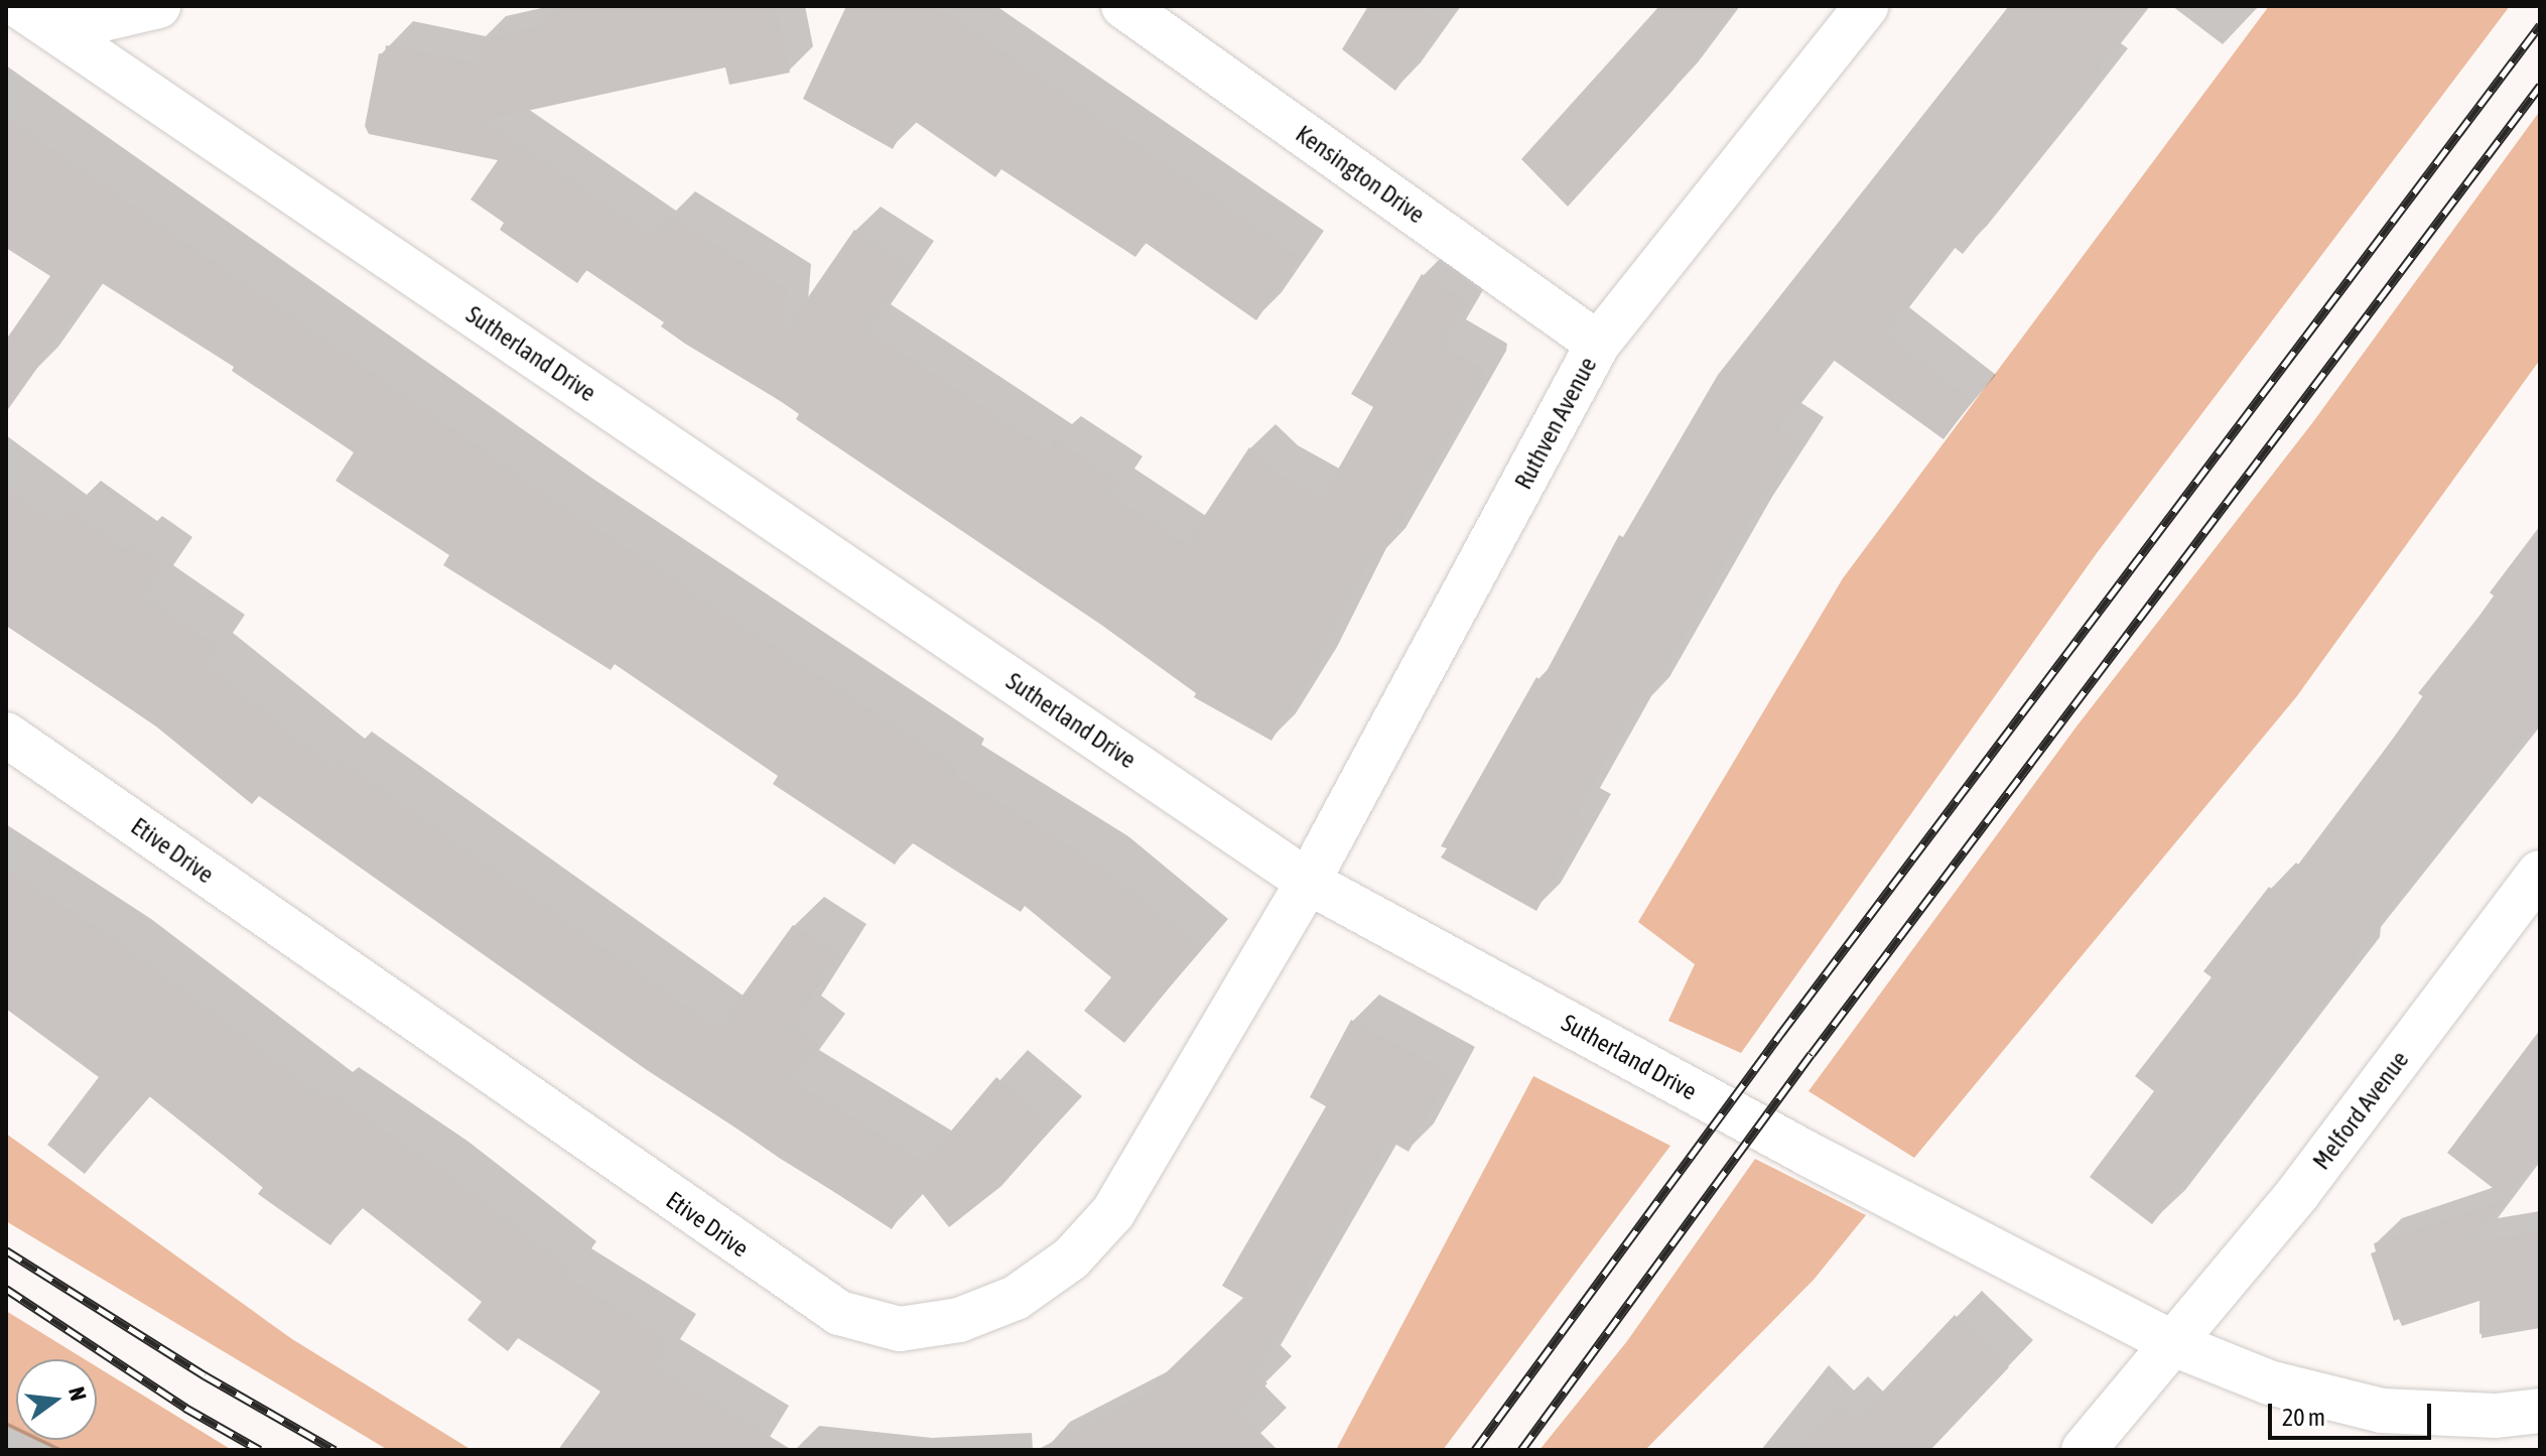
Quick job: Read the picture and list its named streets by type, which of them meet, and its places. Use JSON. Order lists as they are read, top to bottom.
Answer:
{
  "streets": {
    "street": [
      "Kensington Drive",
      "Sutherland Drive",
      "Ruthven Avenue",
      "Etive Drive",
      "Melford Avenue"
    ]
  },
  "crossings": [
    ["Kensington Drive", "Ruthven Avenue"],
    ["Sutherland Drive", "Ruthven Avenue"],
    ["Sutherland Drive", "Etive Drive"],
    ["Sutherland Drive", "Melford Avenue"],
    ["Ruthven Avenue", "Etive Drive"]
  ],
  "scale_bar": "20 m",
  "north": "right"
}
